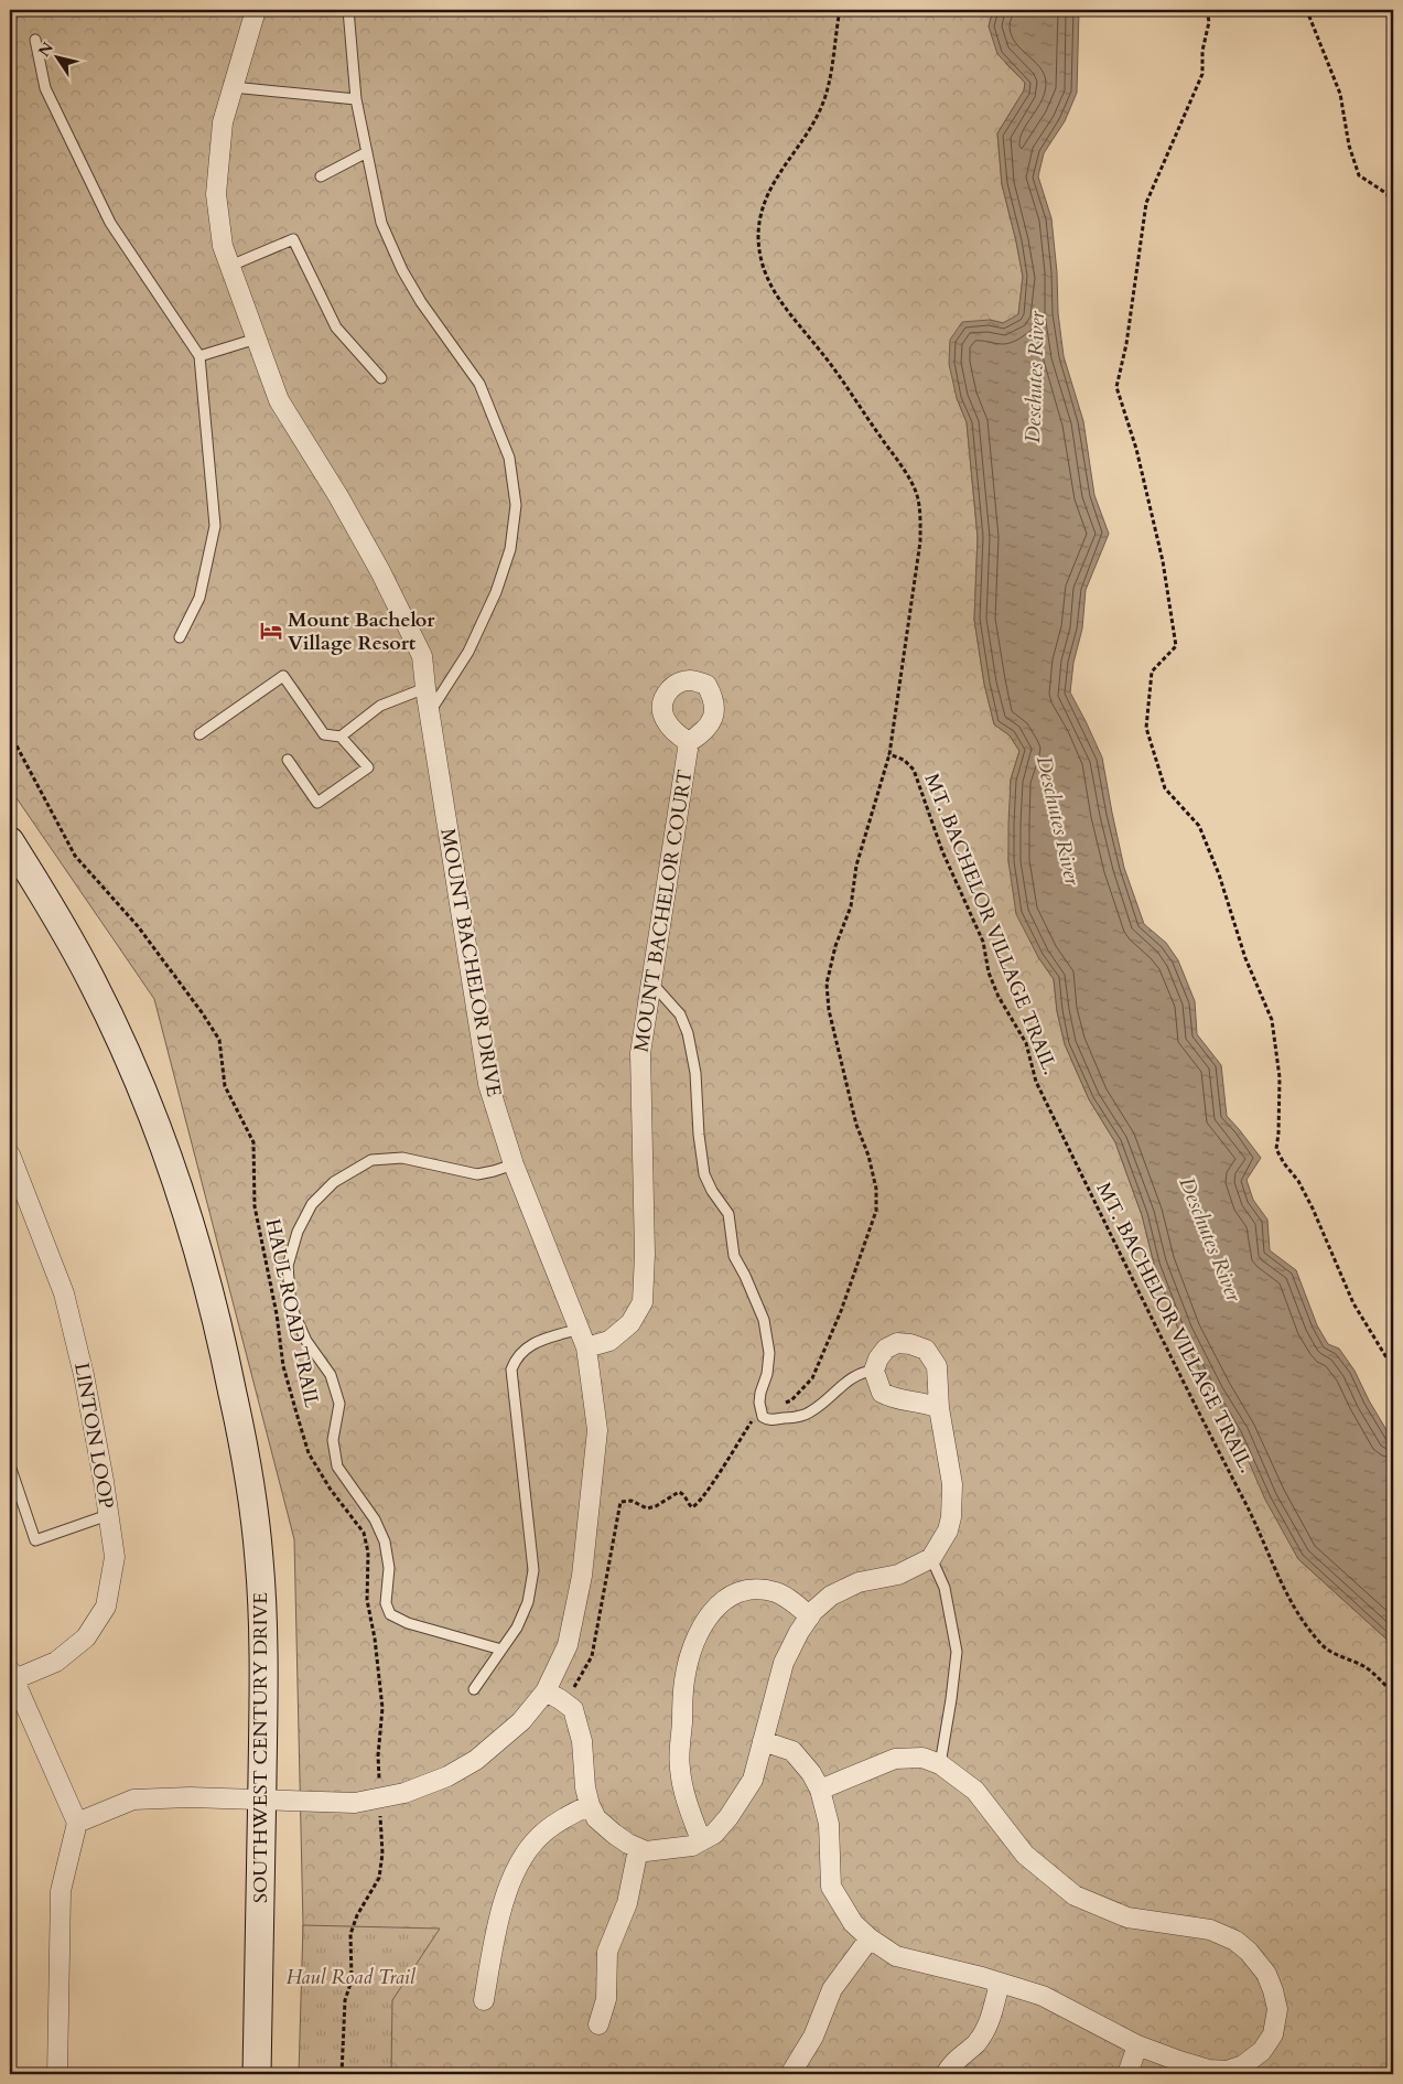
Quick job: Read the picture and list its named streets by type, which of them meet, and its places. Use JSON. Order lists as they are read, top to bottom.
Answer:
{
  "streets": {
    "main road": ["SOUTHWEST CENTURY DRIVE"],
    "street": ["MOUNT BACHELOR COURT", "MOUNT BACHELOR DRIVE", "LINTON LOOP"],
    "path": ["MT. BACHELOR VILLAGE TRAIL.", "HAUL ROAD TRAIL"]
  },
  "crossings": [
    ["MOUNT BACHELOR COURT", "MOUNT BACHELOR DRIVE"],
    ["MOUNT BACHELOR DRIVE", "HAUL ROAD TRAIL"],
    ["MOUNT BACHELOR DRIVE", "SOUTHWEST CENTURY DRIVE"]
  ],
  "water": ["Deschutes River"],
  "parks": ["Haul Road Trail"],
  "places": {
    "hotel": ["Mount Bachelor Village Resort"]
  },
  "north": "top left"
}
